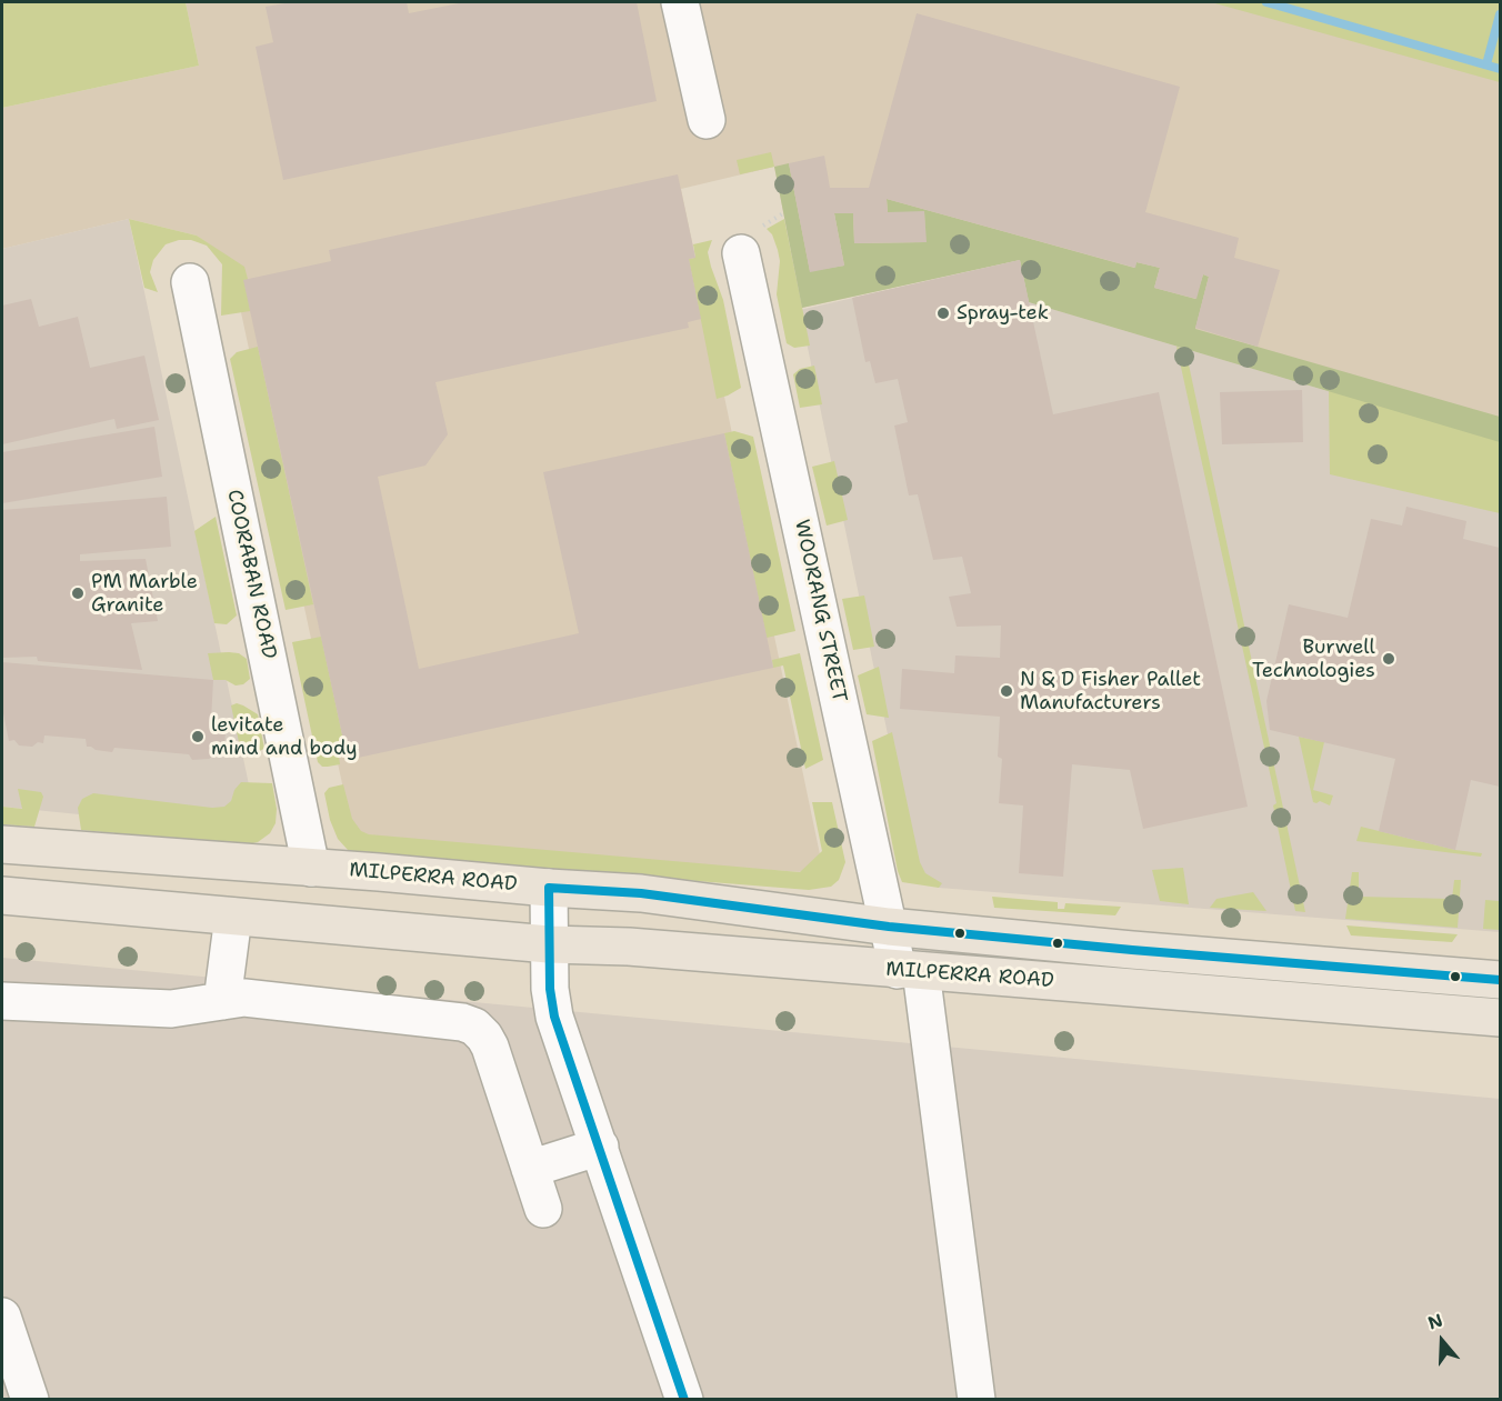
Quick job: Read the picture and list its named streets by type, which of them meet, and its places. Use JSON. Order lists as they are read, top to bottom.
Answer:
{
  "streets": {
    "highway": ["MILPERRA ROAD"],
    "street": ["COORABAN ROAD", "WOORANG STREET"]
  },
  "crossings": [
    ["COORABAN ROAD", "MILPERRA ROAD"],
    ["WOORANG STREET", "MILPERRA ROAD"]
  ],
  "places": [
    "Spray-tek",
    "PM Marble Granite",
    "Burwell Technologies",
    "N & D Fisher Pallet Manufacturers",
    "levitate mind and body"
  ],
  "north": "top"
}
